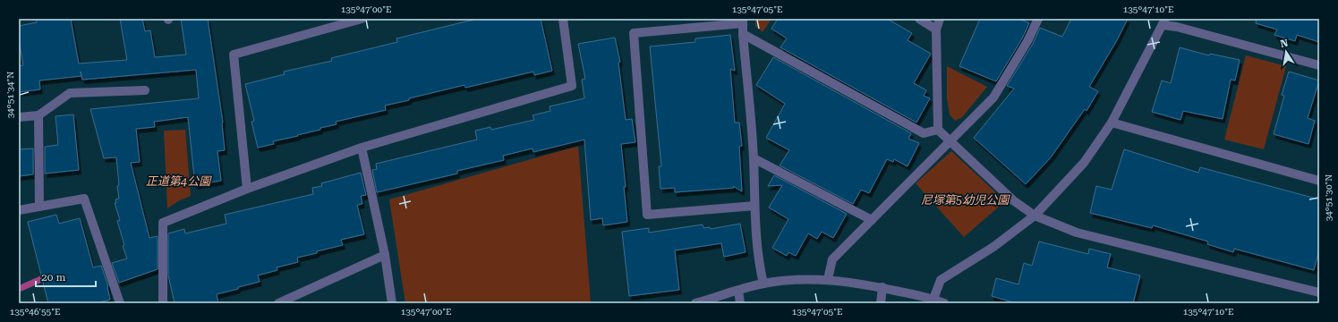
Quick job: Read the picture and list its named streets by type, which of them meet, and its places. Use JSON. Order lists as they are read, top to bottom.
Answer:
{
  "parks": ["正道第4公園", "尼塚第5幼児公園"],
  "scale_bar": "20 m",
  "north": "top",
  "coordinates": [
    "135°47'00\"E",
    "135°47'05\"E",
    "135°47'10\"E",
    "34°51'34\"N",
    "34°51'30\"N",
    "135°46'55\"E"
  ]
}
